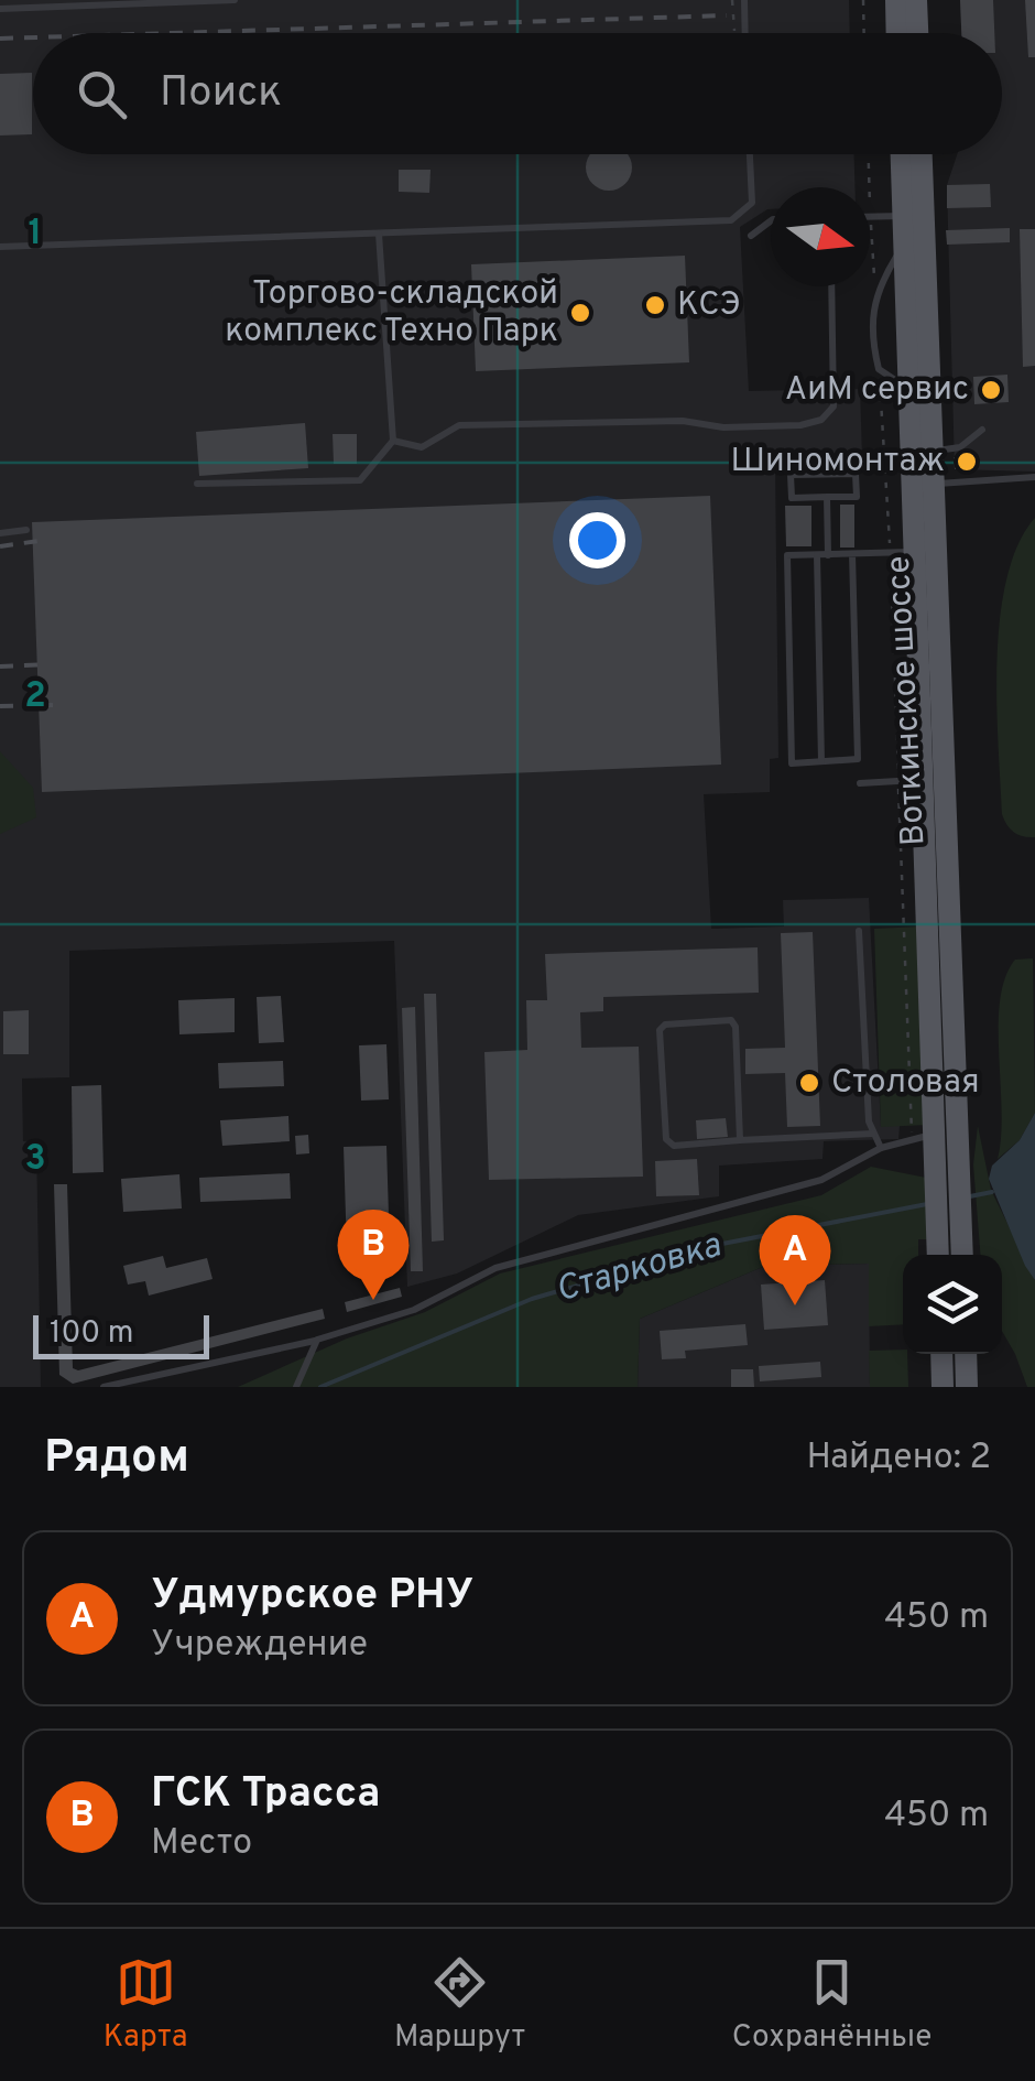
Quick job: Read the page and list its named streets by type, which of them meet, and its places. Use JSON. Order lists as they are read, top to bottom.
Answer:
{
  "streets": {
    "main road": ["Воткинское шоссе"]
  },
  "water": ["Старковка"],
  "places": [
    "КСЭ",
    "Торгово-складской комплекс Техно Парк",
    "АиМ сервис",
    "Шиномонтаж",
    "Столовая"
  ],
  "scale_bar": "100 m",
  "north": "right",
  "page": {
    "search": "Поиск",
    "pins": ["B", "A"],
    "scale": "100 m",
    "heading": ["Рядом", "Найдено: 2"],
    "list": [
      {
        "mark": "A",
        "name": "Удмурское РНУ",
        "note": "Учреждение",
        "value": "450 m"
      },
      {
        "mark": "B",
        "name": "ГСК Трасса",
        "note": "Место",
        "value": "450 m"
      }
    ],
    "nav": ["Карта", "Маршрут", "Сохранённые"]
  },
  "grid": {
    "rows": ["1", "2", "3"]
  }
}
